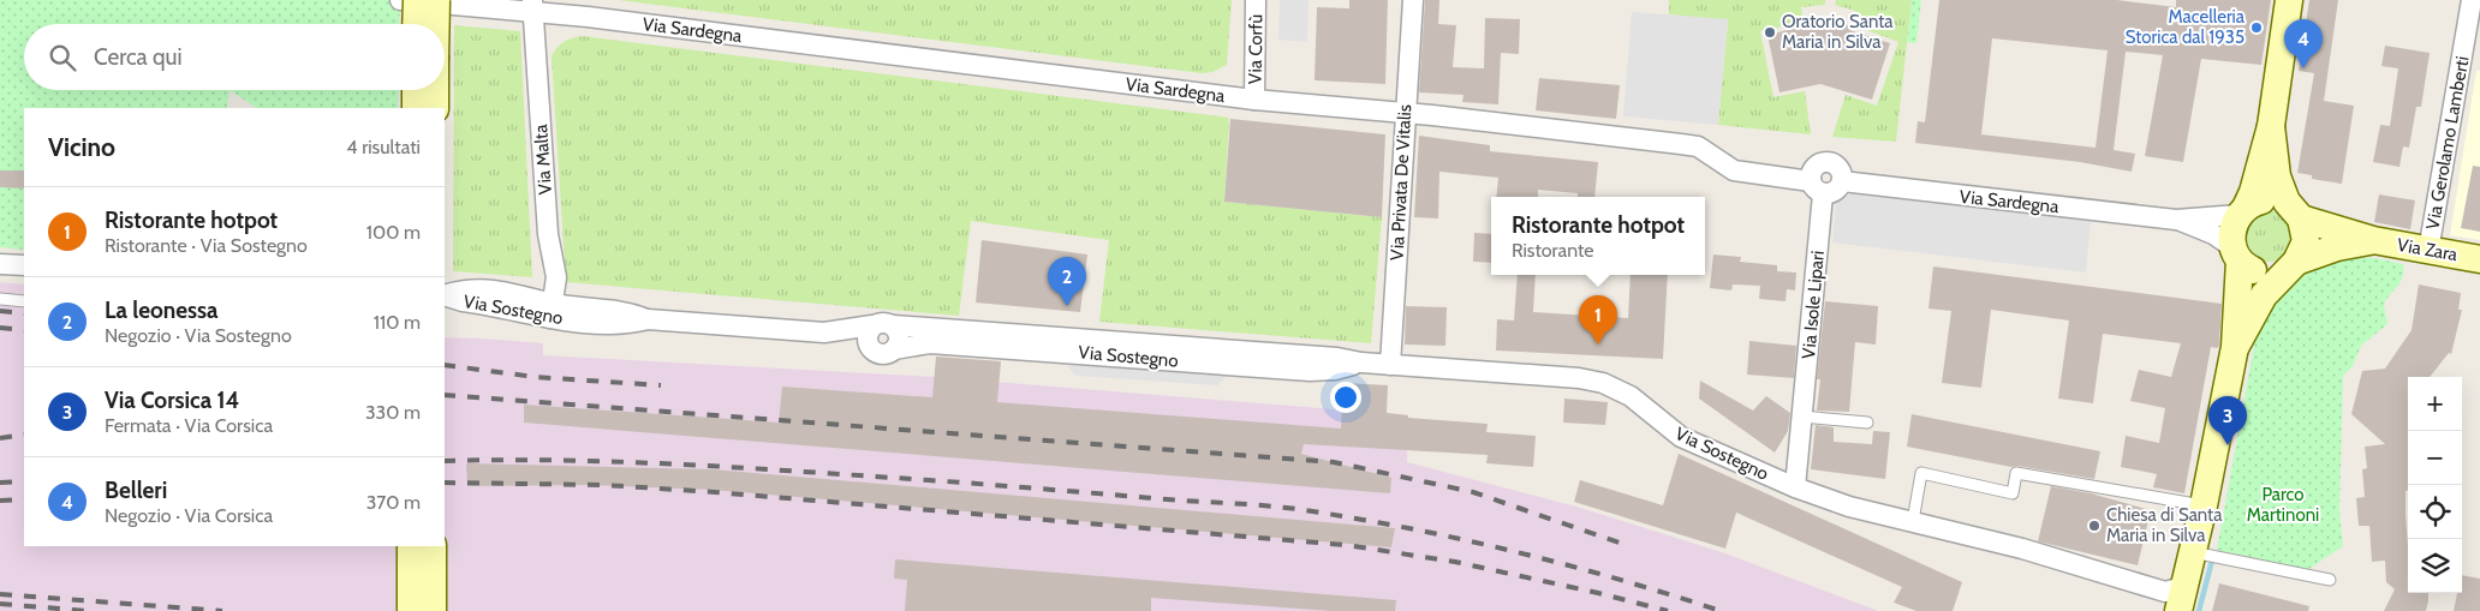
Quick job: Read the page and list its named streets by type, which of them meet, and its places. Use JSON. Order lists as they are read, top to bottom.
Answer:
{
  "streets": {
    "main road": ["Via Zara"],
    "street": [
      "Via Sardegna",
      "Via Corfù",
      "Via Gerolamo Lamberti",
      "Via Malta",
      "Via Privata De Vitalis",
      "Via Isole Lipari",
      "Via Sostegno"
    ]
  },
  "crossings": [
    ["Via Sardegna", "Via Corfù"],
    ["Via Sardegna", "Via Malta"],
    ["Via Sardegna", "Via Privata De Vitalis"],
    ["Via Sardegna", "Via Zara"],
    ["Via Sardegna", "Via Isole Lipari"],
    ["Via Gerolamo Lamberti", "Via Zara"],
    ["Via Malta", "Via Sostegno"],
    ["Via Privata De Vitalis", "Via Sostegno"],
    ["Via Isole Lipari", "Via Sostegno"]
  ],
  "parks": ["Parco Martinoni"],
  "places": ["Macelleria Storica dal 1935", "Oratorio Santa Maria in Silva", "Chiesa di Santa Maria in Silva"],
  "page": {
    "pins": [
      "4",
      "2",
      "1",
      "3"
    ],
    "search": "Cerca qui",
    "heading": ["Vicino", "4 risultati"],
    "list": [
      {
        "mark": "1",
        "name": "Ristorante hotpot",
        "note": "Ristorante · Via Sostegno",
        "value": "100 m"
      },
      {
        "mark": "2",
        "name": "La leonessa",
        "note": "Negozio · Via Sostegno",
        "value": "110 m"
      },
      {
        "mark": "3",
        "name": "Via Corsica 14",
        "note": "Fermata · Via Corsica",
        "value": "330 m"
      },
      {
        "mark": "4",
        "name": "Belleri",
        "note": "Negozio · Via Corsica",
        "value": "370 m"
      }
    ],
    "popup": ["Ristorante hotpot", "Ristorante"],
    "map_buttons": ["+", "−"]
  }
}
